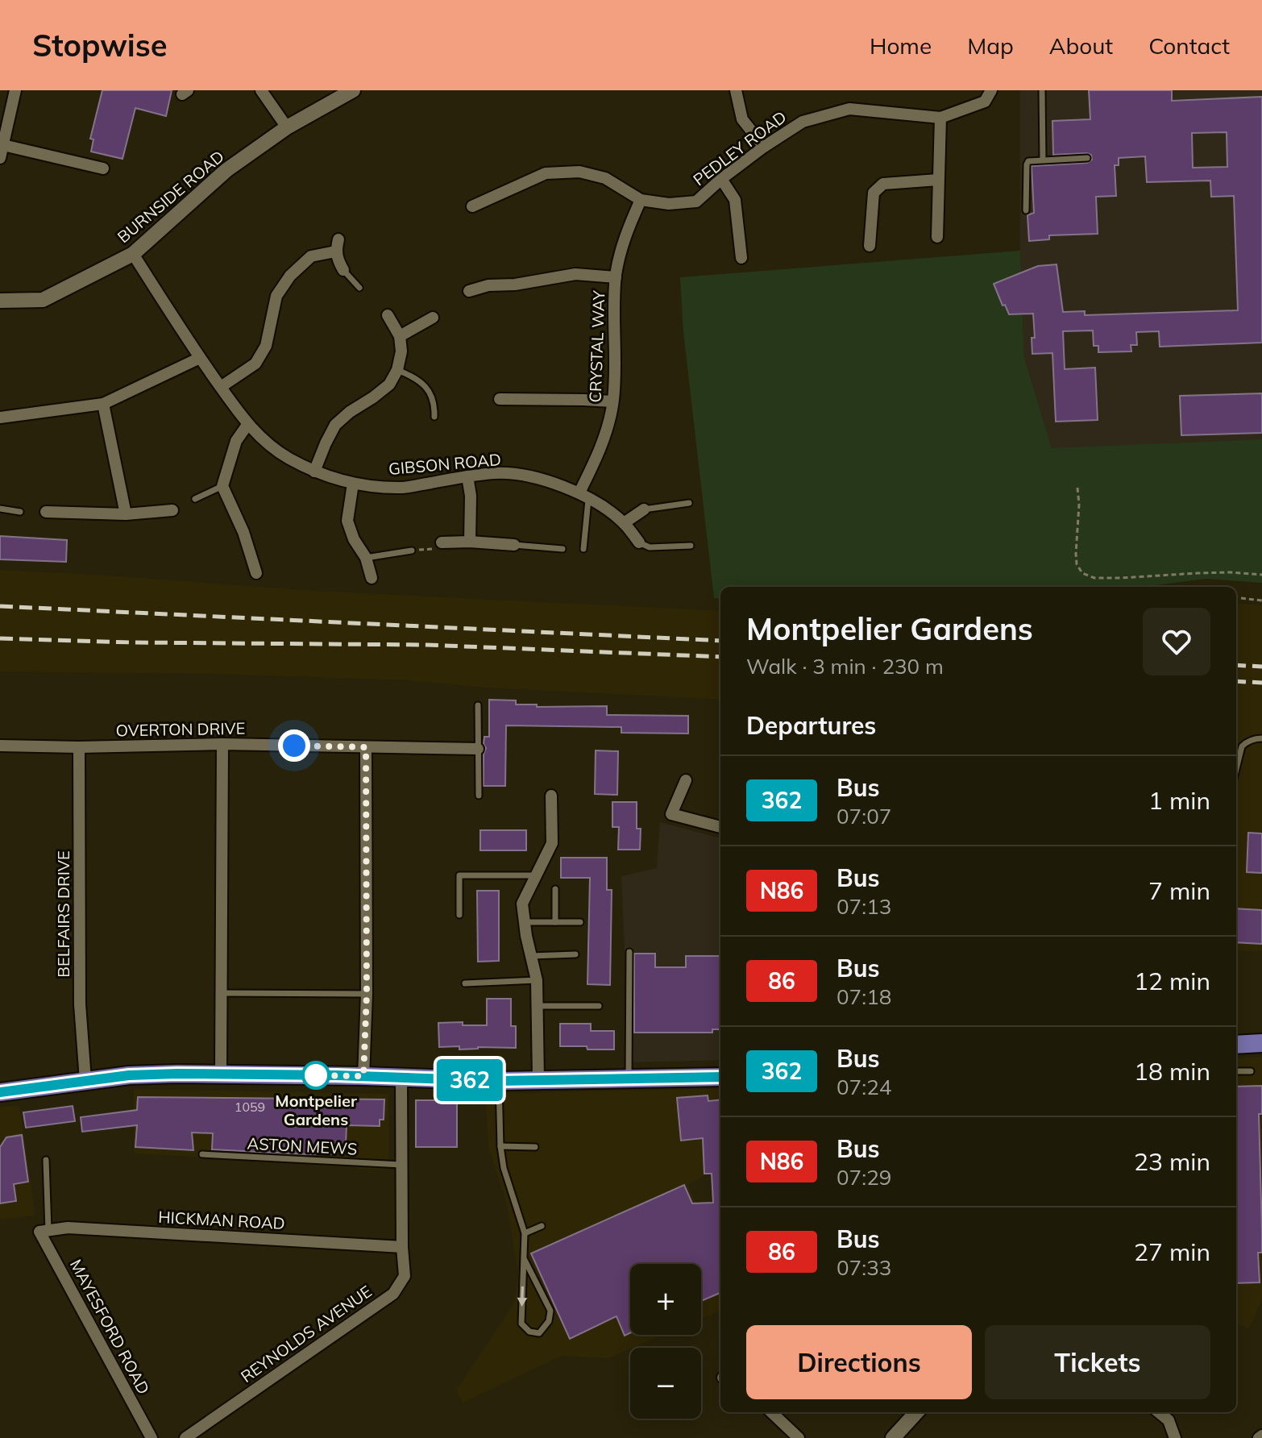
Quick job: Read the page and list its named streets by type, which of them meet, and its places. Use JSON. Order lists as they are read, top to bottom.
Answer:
{
  "streets": {
    "street": [
      "PEDLEY ROAD",
      "BURNSIDE ROAD",
      "CRYSTAL WAY",
      "GIBSON ROAD",
      "OVERTON DRIVE",
      "BELFAIRS DRIVE",
      "HICKMAN ROAD",
      "MAYESFORD ROAD",
      "REYNOLDS AVENUE"
    ],
    "lane": ["ASTON MEWS"]
  },
  "crossings": [
    ["PEDLEY ROAD", "CRYSTAL WAY"],
    ["BURNSIDE ROAD", "GIBSON ROAD"],
    ["CRYSTAL WAY", "GIBSON ROAD"],
    ["OVERTON DRIVE", "BELFAIRS DRIVE"],
    ["ASTON MEWS", "REYNOLDS AVENUE"],
    ["HICKMAN ROAD", "MAYESFORD ROAD"],
    ["HICKMAN ROAD", "REYNOLDS AVENUE"]
  ],
  "places": ["Montpelier Gardens"],
  "lines": ["bus line 362"],
  "house_numbers": ["1059"],
  "page": {
    "header": "Stopwise",
    "nav": [
      "Home",
      "Map",
      "About",
      "Contact"
    ],
    "on_map": "362",
    "heading": [
      ["Montpelier Gardens", "Walk · 3 min · 230 m"],
      "Departures"
    ],
    "list": [
      {
        "mark": "362",
        "name": "Bus",
        "note": "07:07",
        "value": "1 min"
      },
      {
        "mark": "N86",
        "name": "Bus",
        "note": "07:13",
        "value": "7 min"
      },
      {
        "mark": "86",
        "name": "Bus",
        "note": "07:18",
        "value": "12 min"
      },
      {
        "mark": "362",
        "name": "Bus",
        "note": "07:24",
        "value": "18 min"
      },
      {
        "mark": "N86",
        "name": "Bus",
        "note": "07:29",
        "value": "23 min"
      },
      {
        "mark": "86",
        "name": "Bus",
        "note": "07:33",
        "value": "27 min"
      }
    ],
    "map_buttons": ["+", "−"],
    "buttons": ["Directions", "Tickets"]
  }
}
